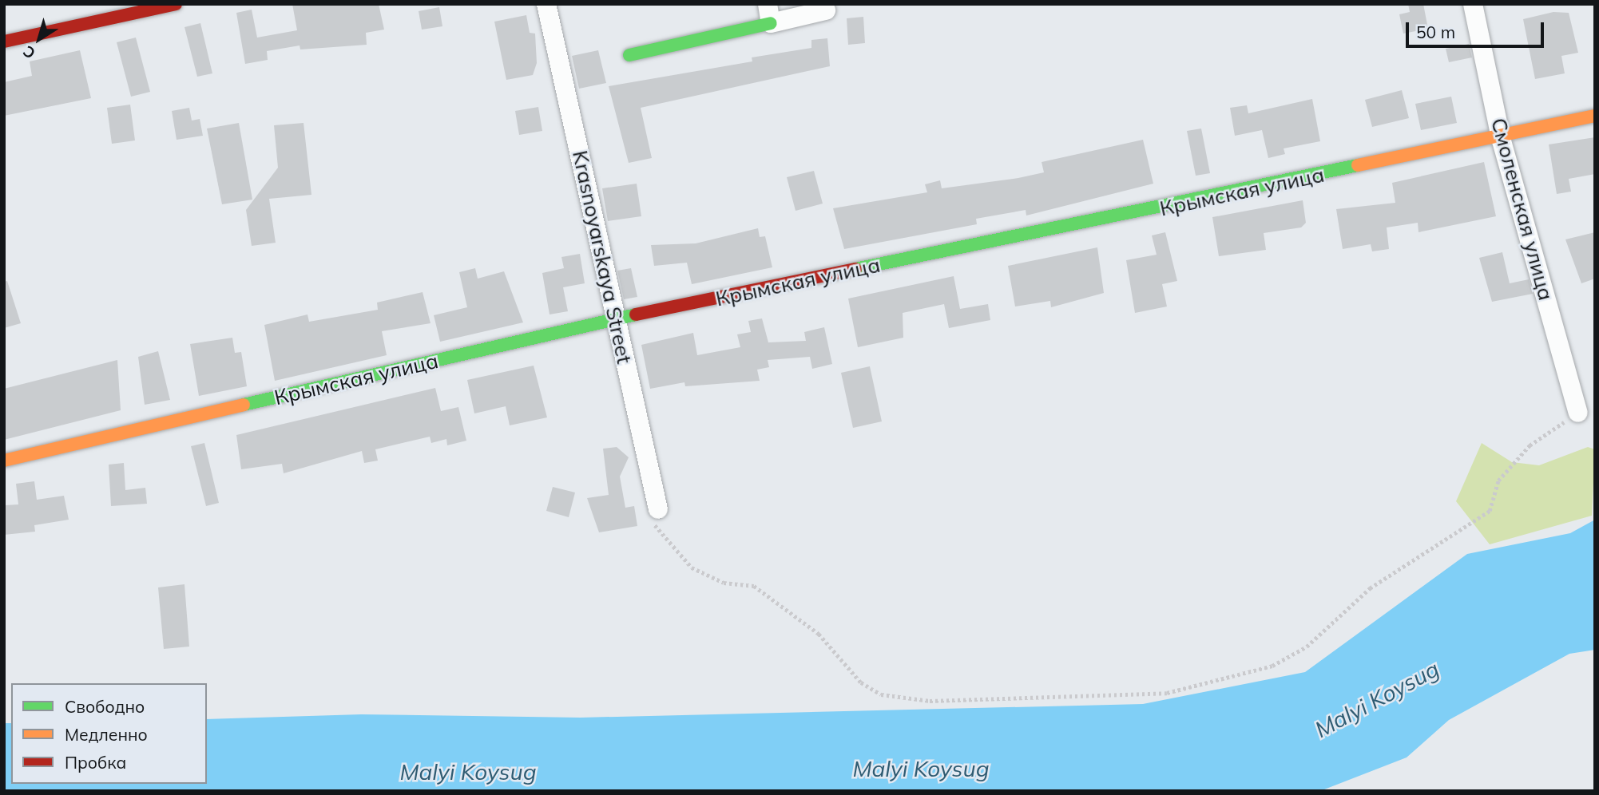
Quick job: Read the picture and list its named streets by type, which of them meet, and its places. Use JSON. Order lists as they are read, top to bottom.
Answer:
{
  "streets": {
    "street": ["Крымская улица", "Смоленская улица", "Krasnoyarskaya Street"]
  },
  "crossings": [
    ["Крымская улица", "Смоленская улица"],
    ["Крымская улица", "Krasnoyarskaya Street"]
  ],
  "water": ["Malyi Koysug"],
  "legend": ["Свободно", "Медленно", "Пробка"],
  "scale_bar": "50 m",
  "north": "bottom left"
}
